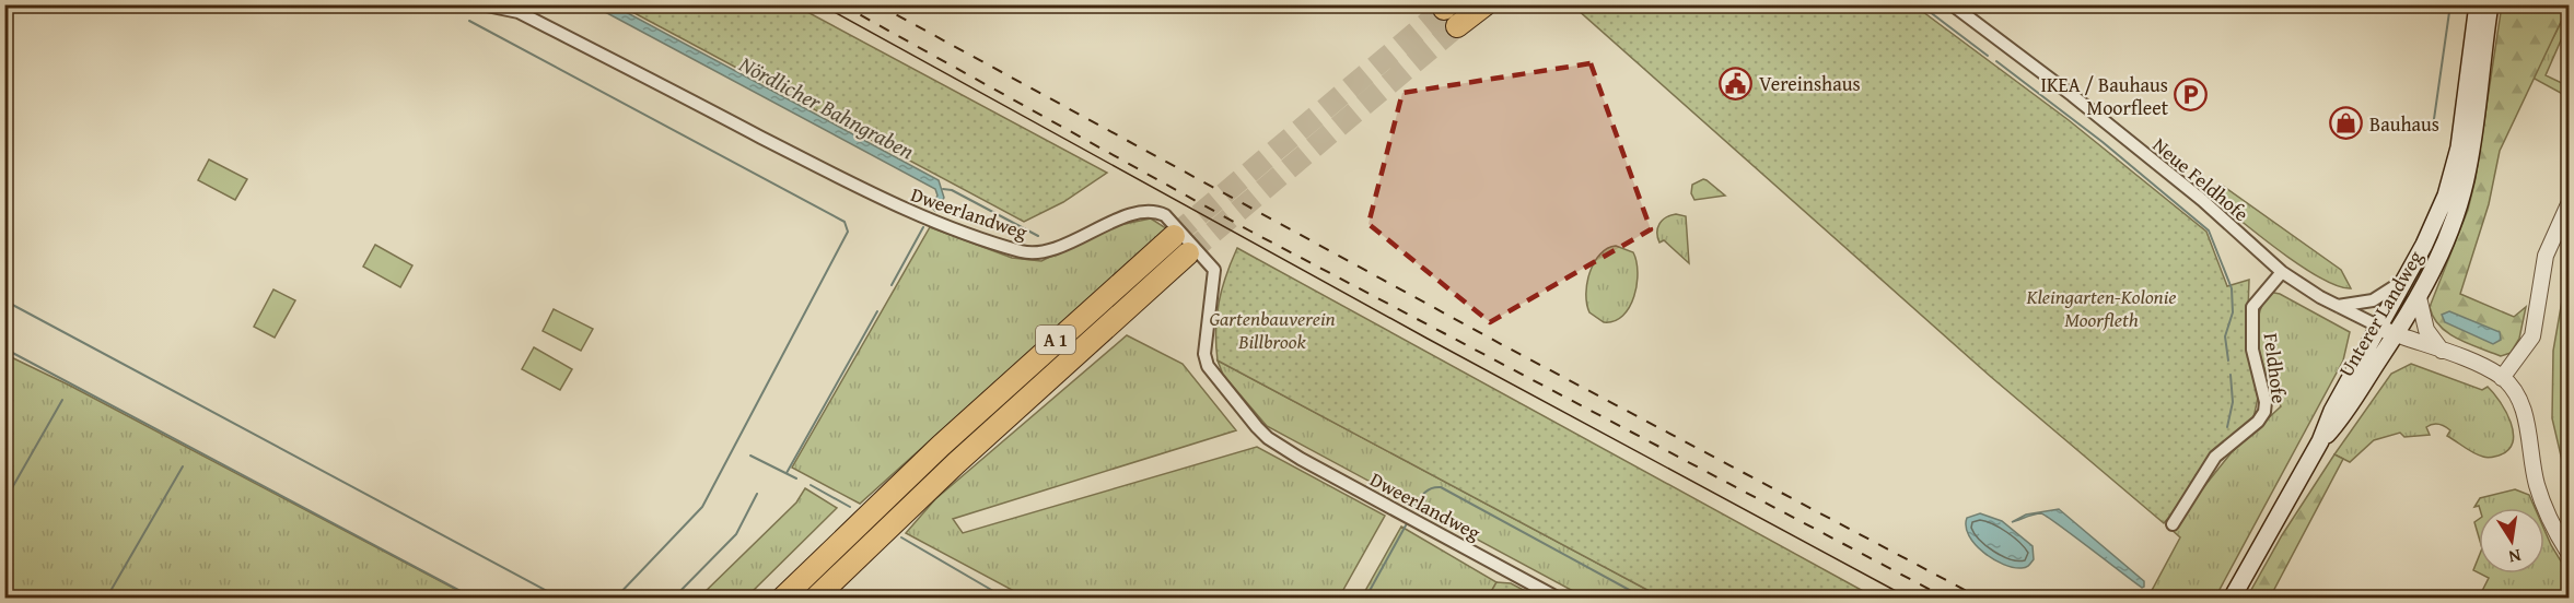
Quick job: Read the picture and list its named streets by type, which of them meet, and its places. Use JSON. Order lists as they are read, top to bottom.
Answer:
{
  "streets": {
    "highway": ["A 1"],
    "main road": ["Unterer Landweg"],
    "street": ["Neue Feldhofe", "Dweerlandweg", "Feldhofe"]
  },
  "crossings": [
    ["Neue Feldhofe", "Unterer Landweg"],
    ["Neue Feldhofe", "Feldhofe"]
  ],
  "water": ["Nördlicher Bahngraben"],
  "parks": ["Kleingarten-Kolonie Moorfleth", "Gartenbauverein Billbrook"],
  "places": {
    "public building": ["Vereinshaus"],
    "parking": ["IKEA / Bauhaus Moorfleet"],
    "shop": ["Bauhaus"]
  },
  "north": "bottom"
}
